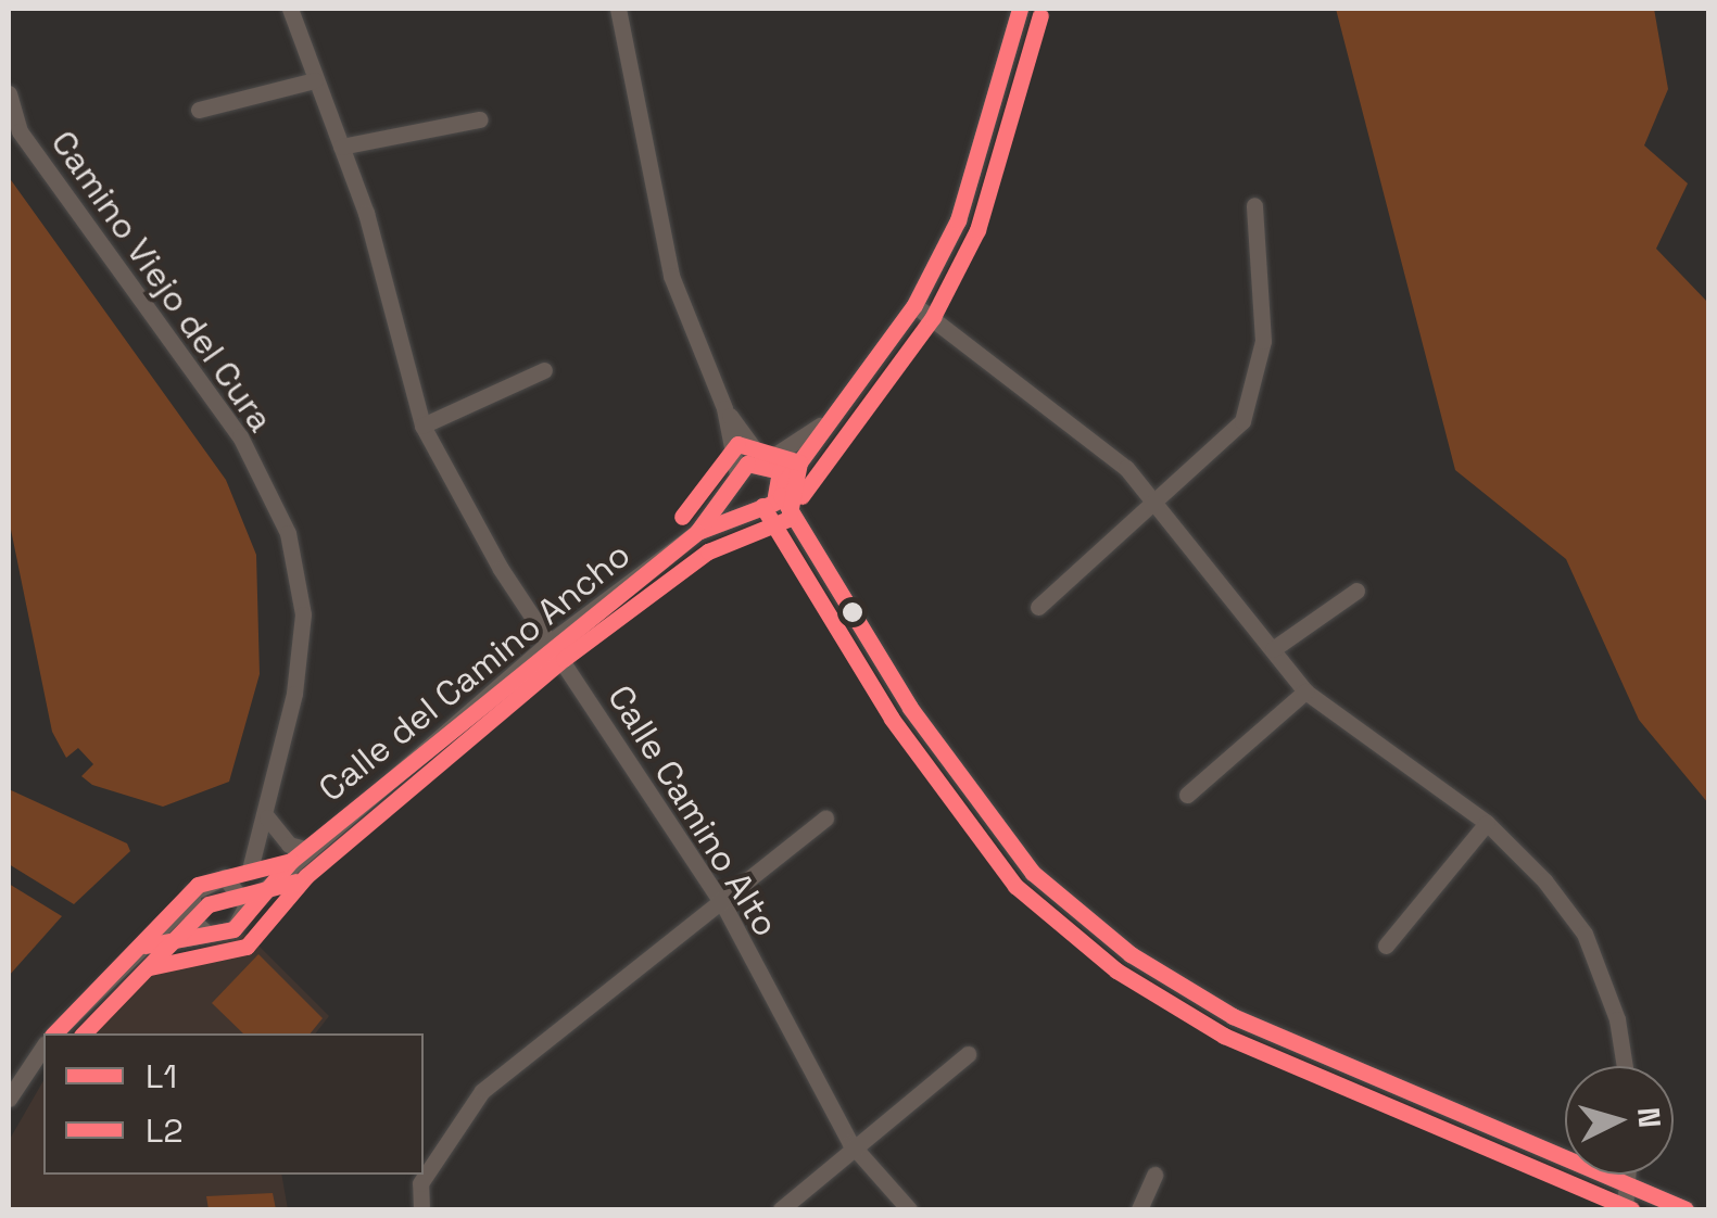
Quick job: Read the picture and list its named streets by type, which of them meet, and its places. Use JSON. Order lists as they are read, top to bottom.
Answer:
{
  "streets": {
    "street": ["Camino Viejo del Cura", "Calle del Camino Ancho", "Calle Camino Alto"]
  },
  "crossings": [
    ["Camino Viejo del Cura", "Calle del Camino Ancho"],
    ["Calle del Camino Ancho", "Calle Camino Alto"]
  ],
  "lines": ["transit line L1", "transit line L2"],
  "legend": ["L1", "L2"],
  "north": "right"
}
